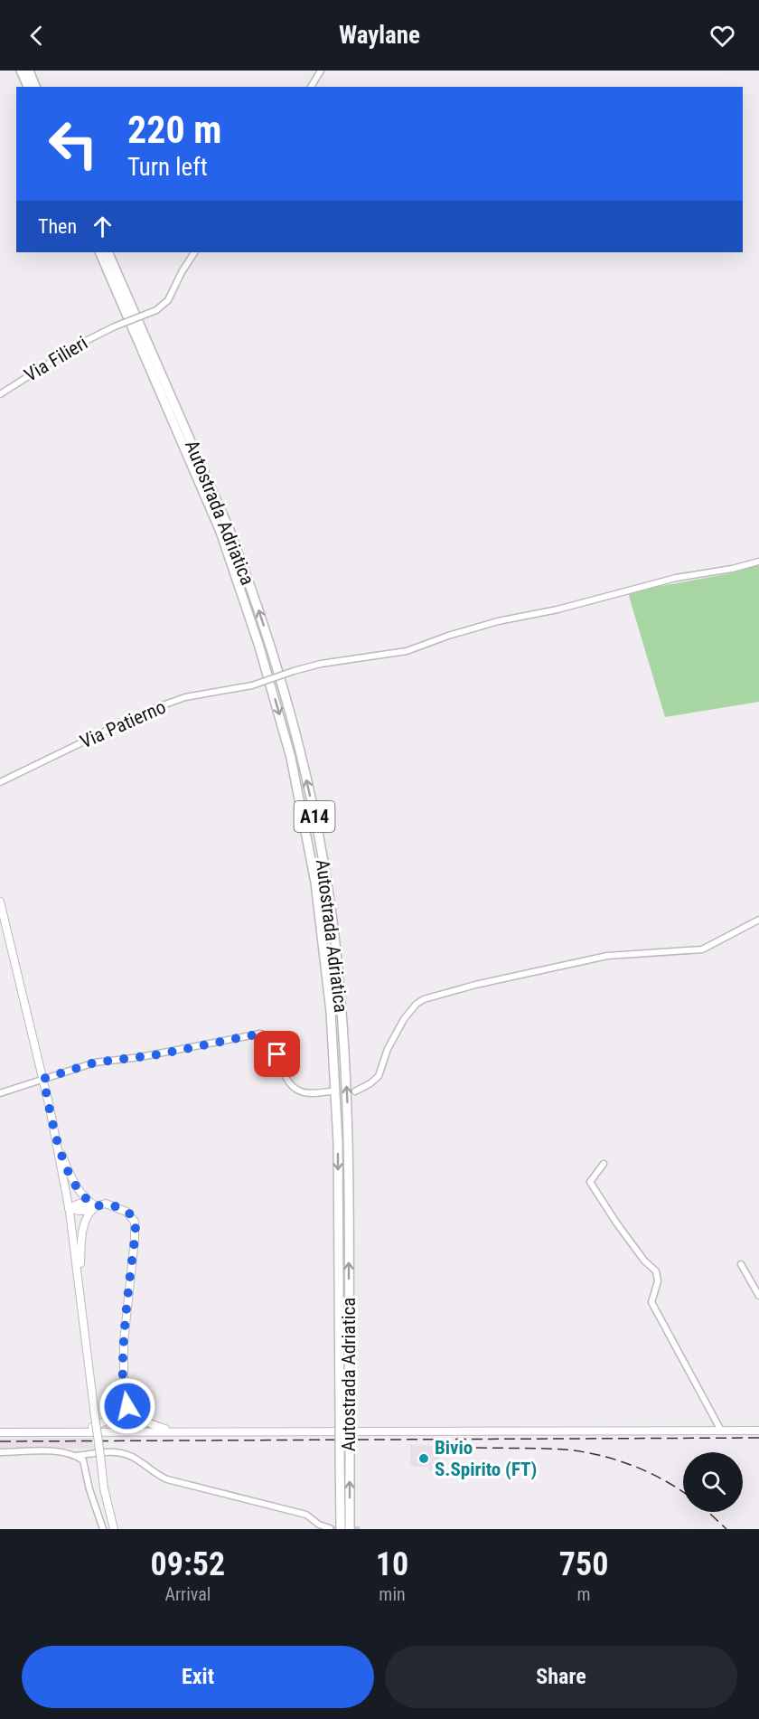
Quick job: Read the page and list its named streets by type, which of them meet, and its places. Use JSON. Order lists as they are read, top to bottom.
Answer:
{
  "streets": {
    "highway": ["Autostrada Adriatica", "A14"],
    "street": ["Via Filieri", "Via Patierno"]
  },
  "places": ["Bivio S.Spirito (FT)"],
  "page": {
    "header": "Waylane",
    "turn": ["220 m", "Turn left"],
    "then": "Then",
    "eta": [
      "09:52",
      "Arrival",
      "10",
      "min",
      "750",
      "m"
    ],
    "buttons": ["Exit", "Share"]
  }
}
